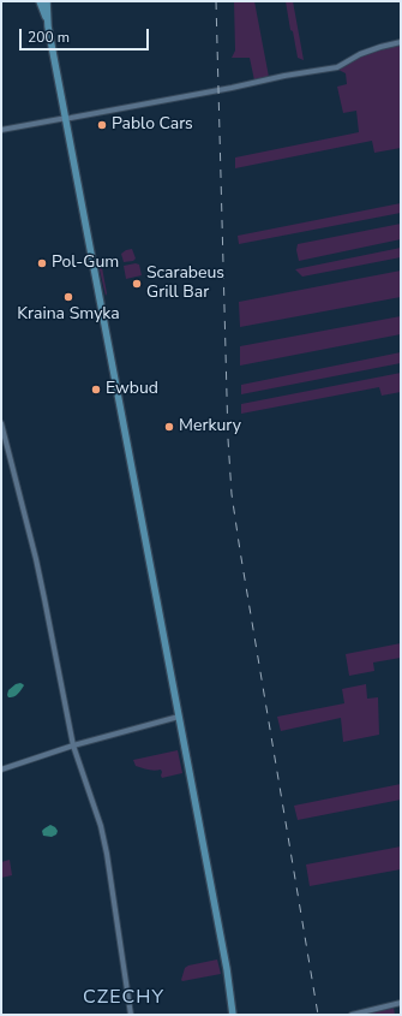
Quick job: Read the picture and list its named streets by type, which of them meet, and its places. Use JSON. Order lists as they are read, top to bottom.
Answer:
{
  "districts": ["CZECHY"],
  "places": [
    "Pablo Cars",
    "Pol-Gum",
    "Scarabeus Grill Bar",
    "Kraina Smyka",
    "Ewbud",
    "Merkury"
  ],
  "scale_bar": "200 m"
}
